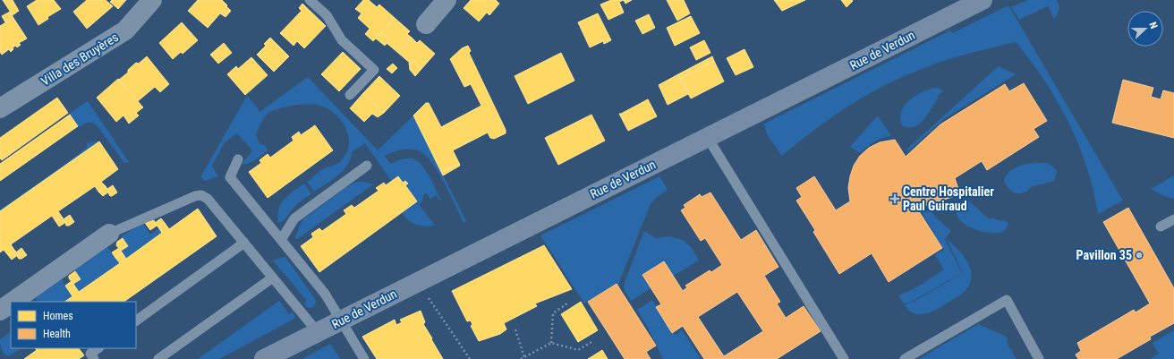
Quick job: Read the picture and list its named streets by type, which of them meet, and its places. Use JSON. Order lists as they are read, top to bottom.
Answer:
{
  "streets": {
    "street": ["Rue de Verdun", "Villa des Bruyères"]
  },
  "places": {
    "health": ["Centre Hospitalier Paul Guiraud"],
    "other": ["Pavillon 35"]
  },
  "legend": ["Homes", "Health"],
  "north": "right"
}
